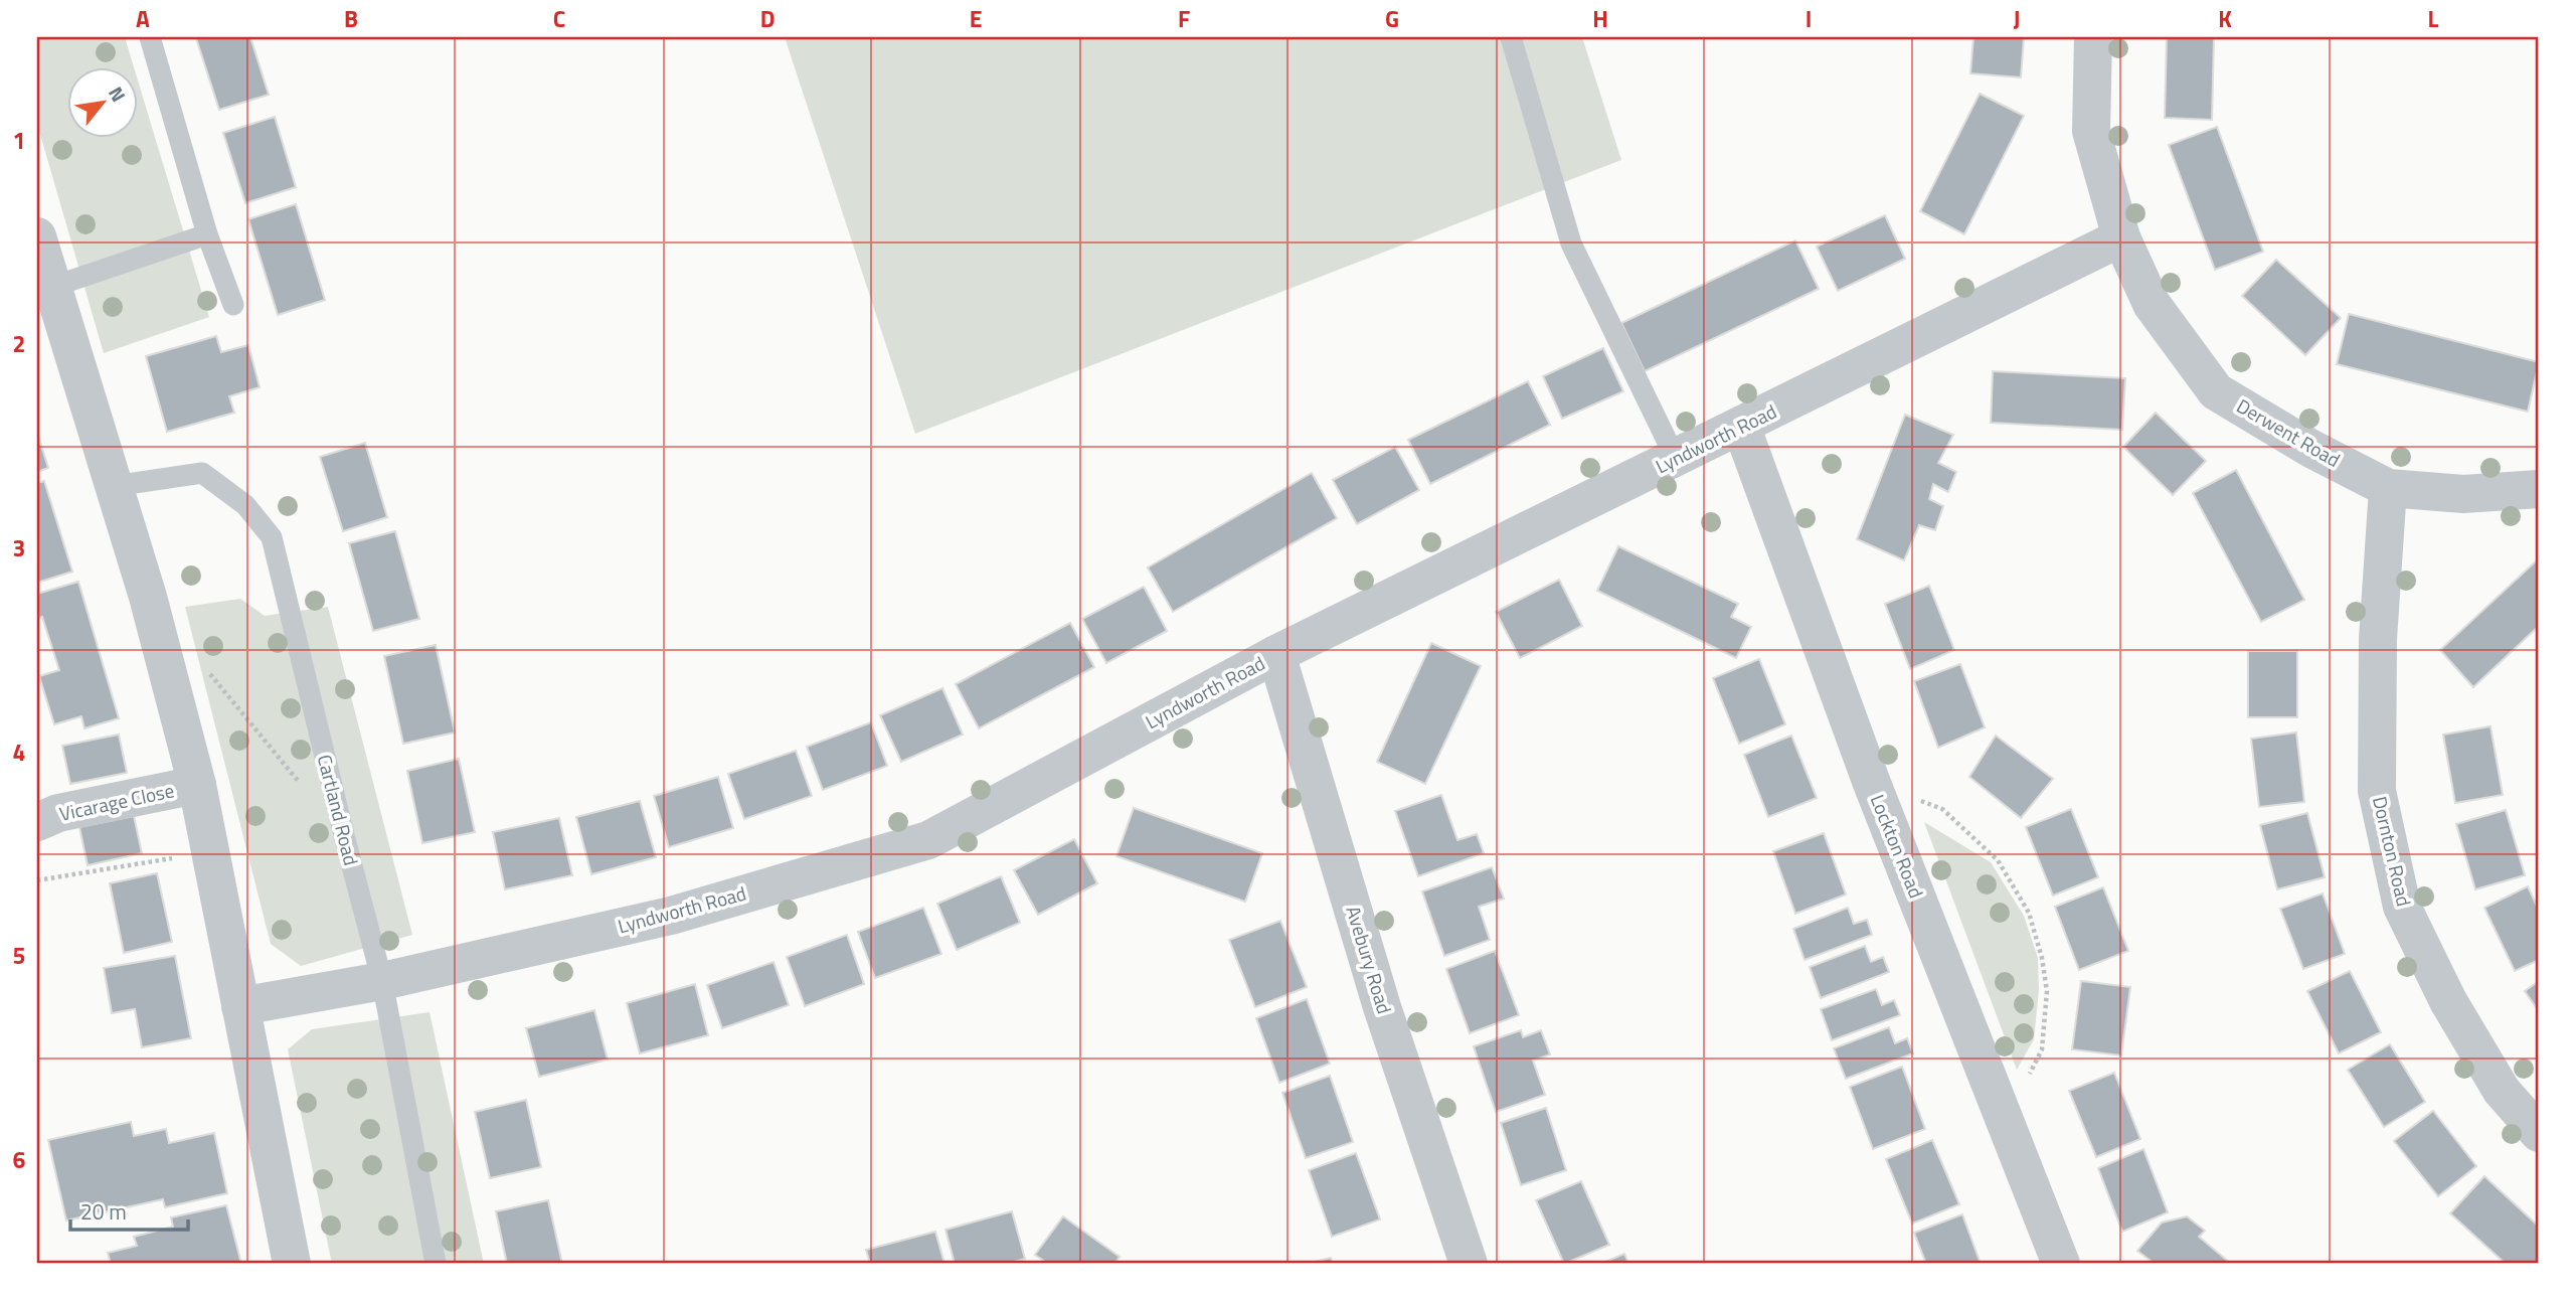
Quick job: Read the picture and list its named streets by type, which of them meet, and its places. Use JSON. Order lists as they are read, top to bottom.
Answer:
{
  "streets": {
    "street": [
      "Derwent Road",
      "Lyndworth Road",
      "Vicarage Close",
      "Lockton Road",
      "Dornton Road",
      "Avebury Road"
    ],
    "lane": ["Cartland Road"]
  },
  "crossings": [
    ["Derwent Road", "Lyndworth Road"],
    ["Derwent Road", "Dornton Road"],
    ["Lyndworth Road", "Cartland Road"],
    ["Lyndworth Road", "Lockton Road"],
    ["Lyndworth Road", "Avebury Road"]
  ],
  "scale_bar": "20 m",
  "north": "top right",
  "grid": {
    "columns": [
      "A",
      "B",
      "C",
      "D",
      "E",
      "F",
      "G",
      "H",
      "I",
      "J",
      "K",
      "L"
    ],
    "rows": [
      "1",
      "2",
      "3",
      "4",
      "5",
      "6"
    ]
  }
}
